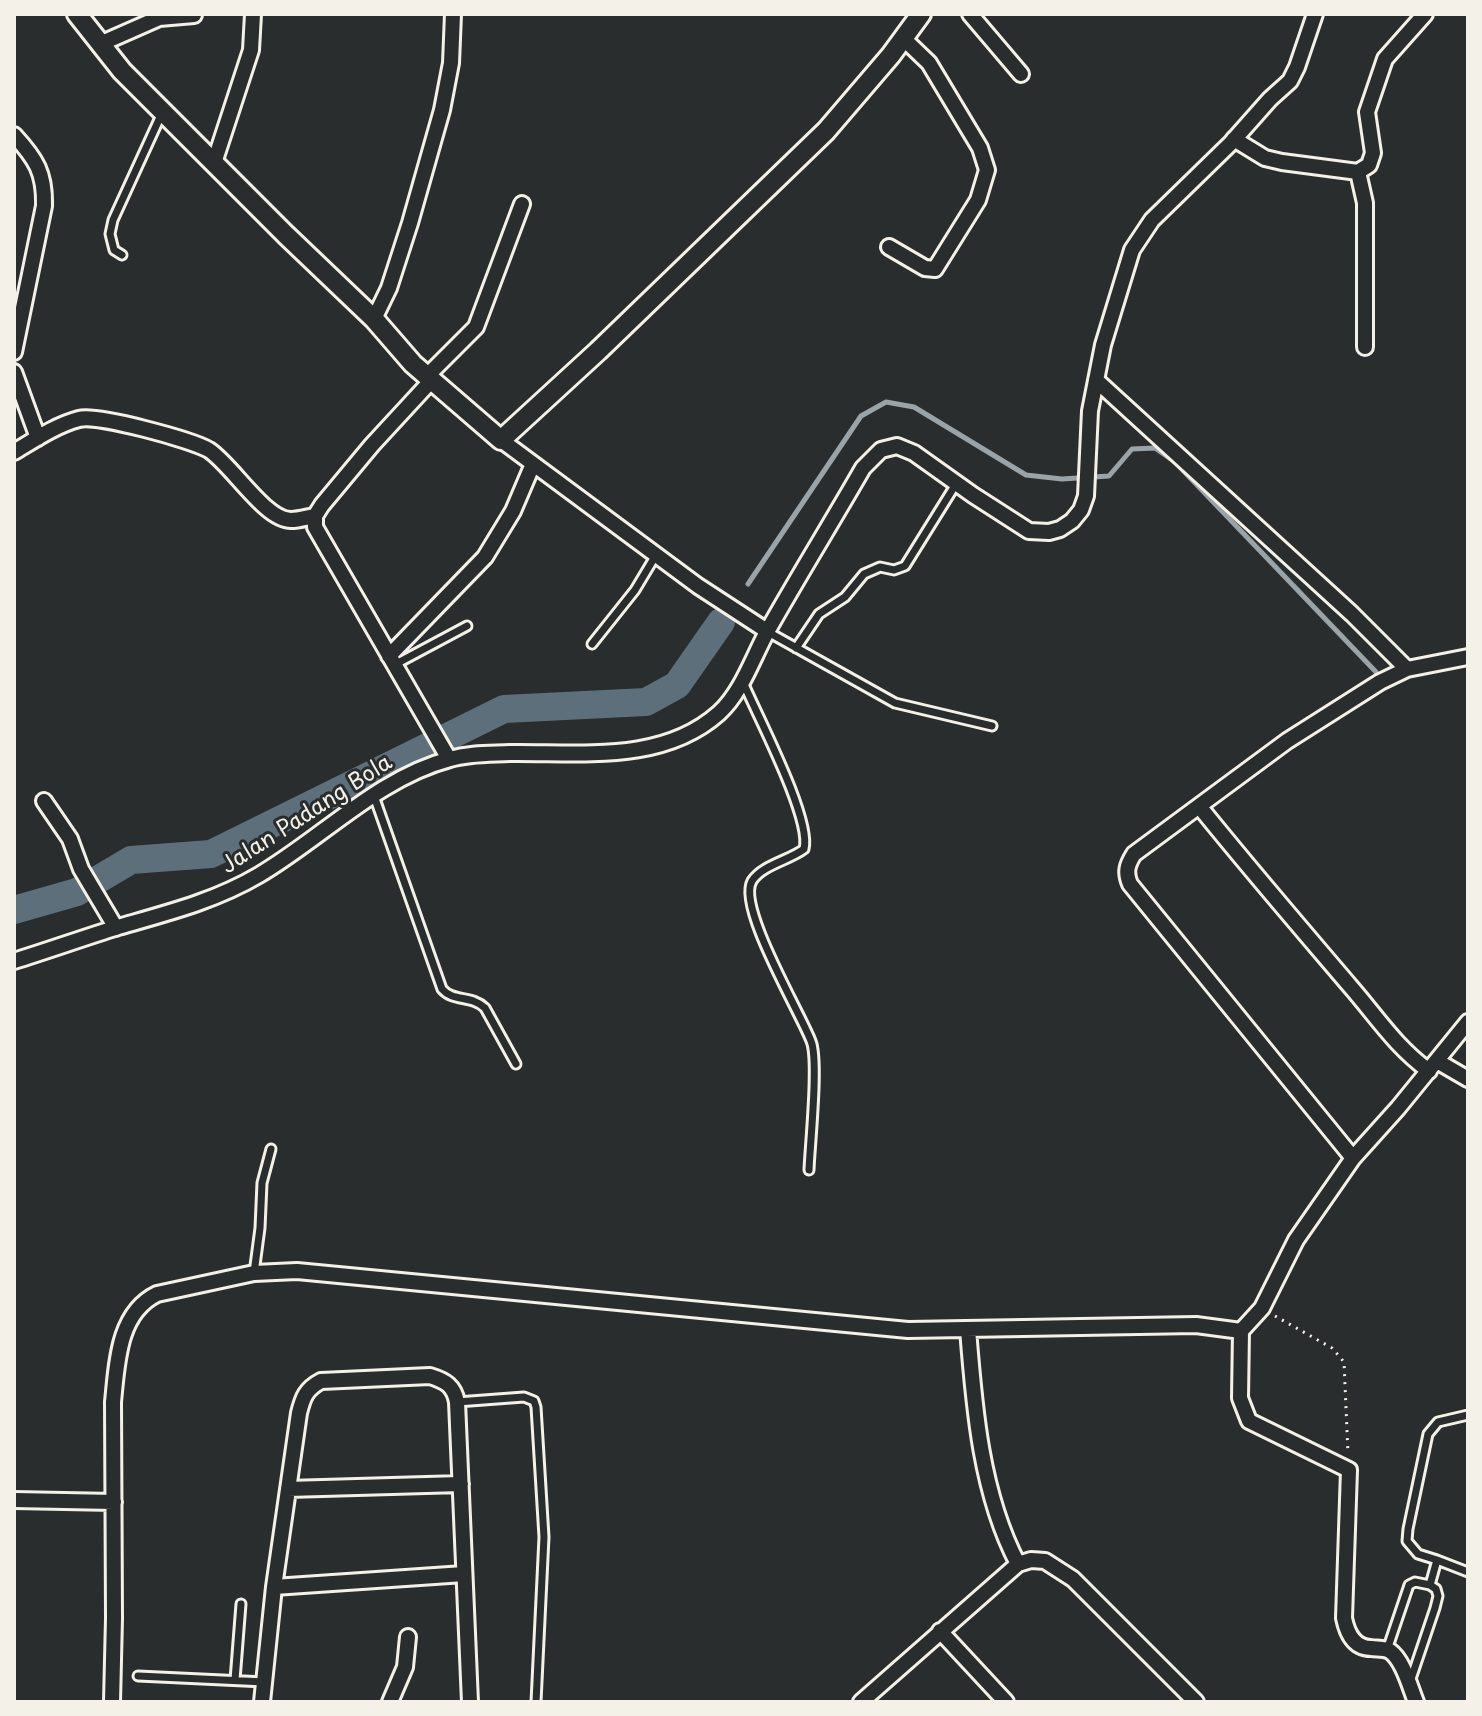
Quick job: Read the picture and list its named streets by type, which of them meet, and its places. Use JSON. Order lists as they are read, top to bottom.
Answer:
{
  "streets": {
    "street": ["Jalan Padang Bola"]
  }
}
